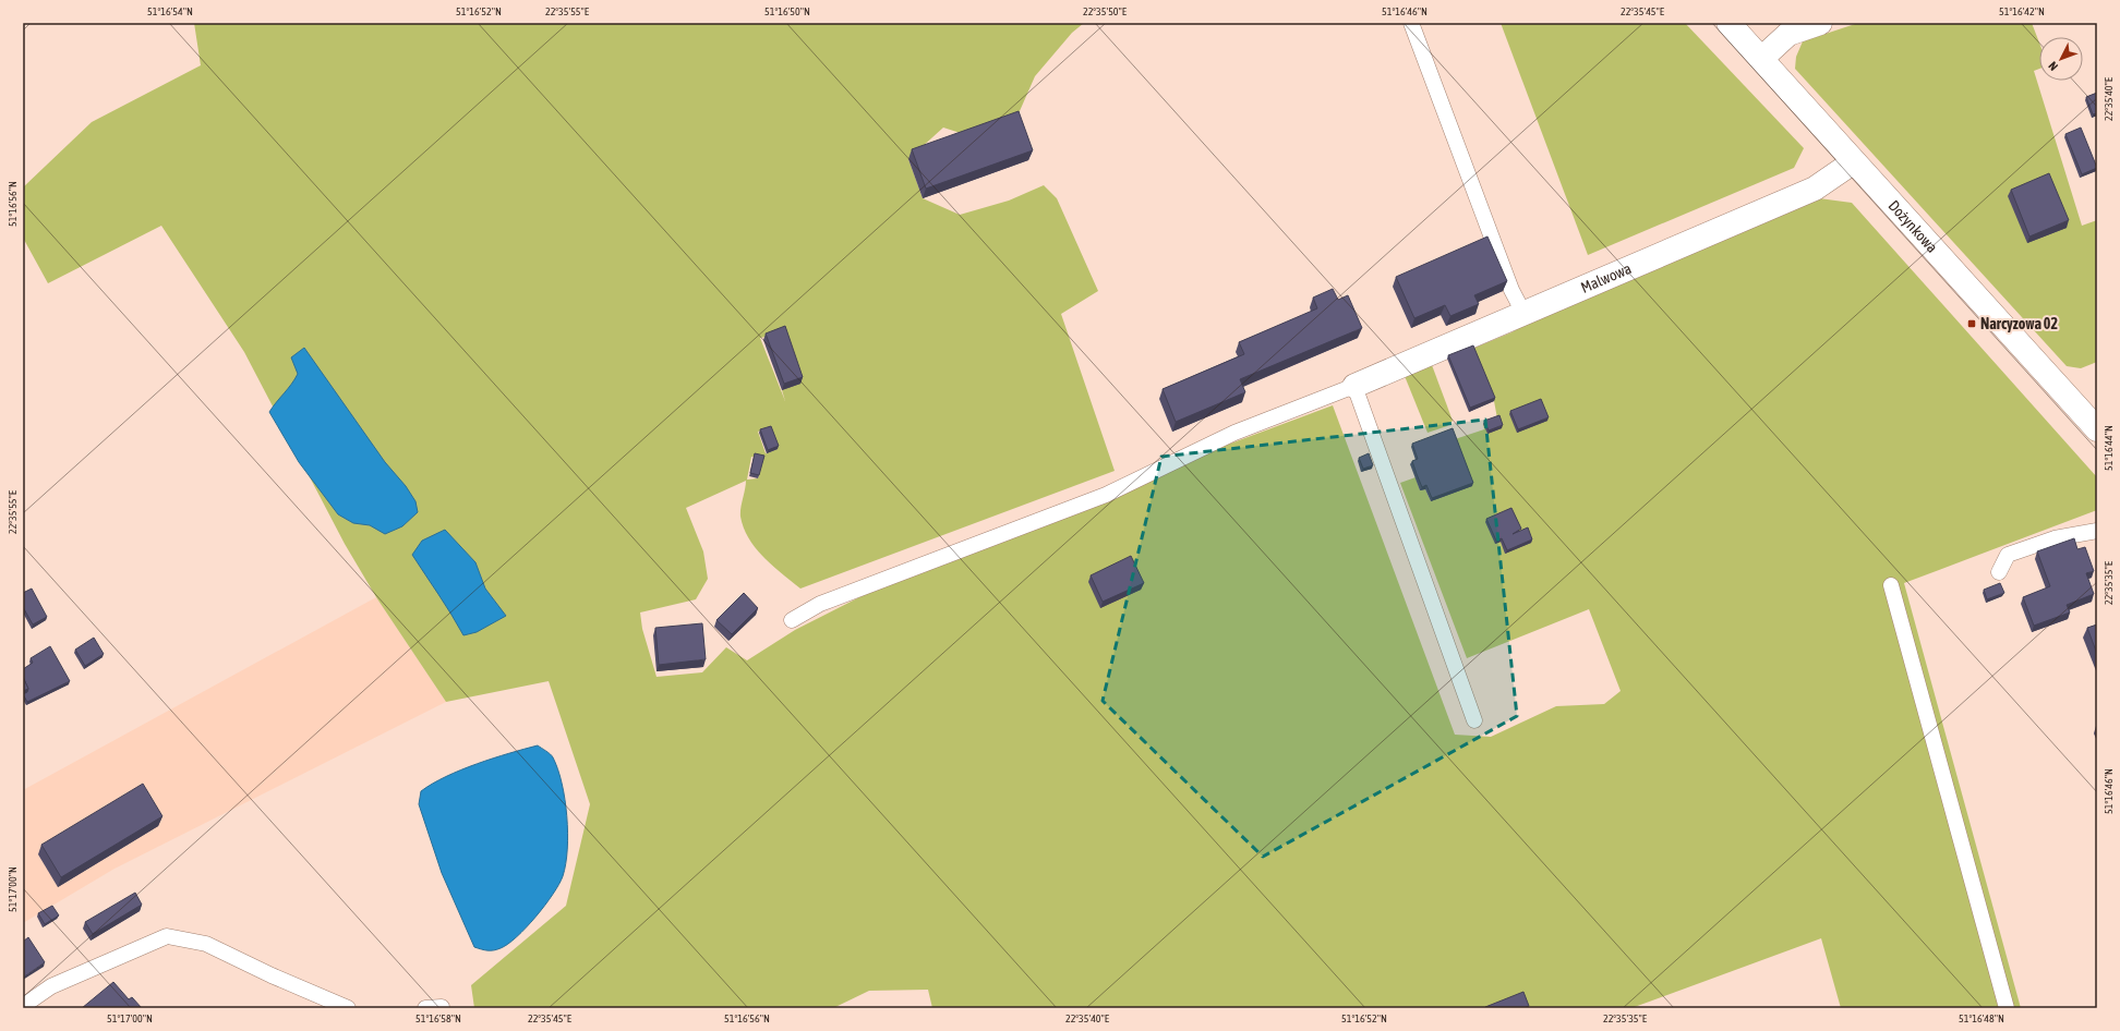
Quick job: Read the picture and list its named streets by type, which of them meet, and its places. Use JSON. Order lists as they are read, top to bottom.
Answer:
{
  "streets": {
    "street": ["Dożynkowa", "Malwowa"]
  },
  "crossings": [
    ["Dożynkowa", "Malwowa"]
  ],
  "places": {
    "transit": ["Narcyzowa 02"]
  },
  "north": "bottom left",
  "coordinates": [
    "51°16'54\"N",
    "51°16'52\"N",
    "22°35'55\"E",
    "51°16'50\"N",
    "22°35'50\"E",
    "51°16'46\"N",
    "22°35'45\"E",
    "51°16'42\"N",
    "22°35'40\"E",
    "51°16'56\"N",
    "51°16'44\"N",
    "22°35'35\"E",
    "51°17'00\"N",
    "51°16'58\"N",
    "51°16'48\"N"
  ]
}
